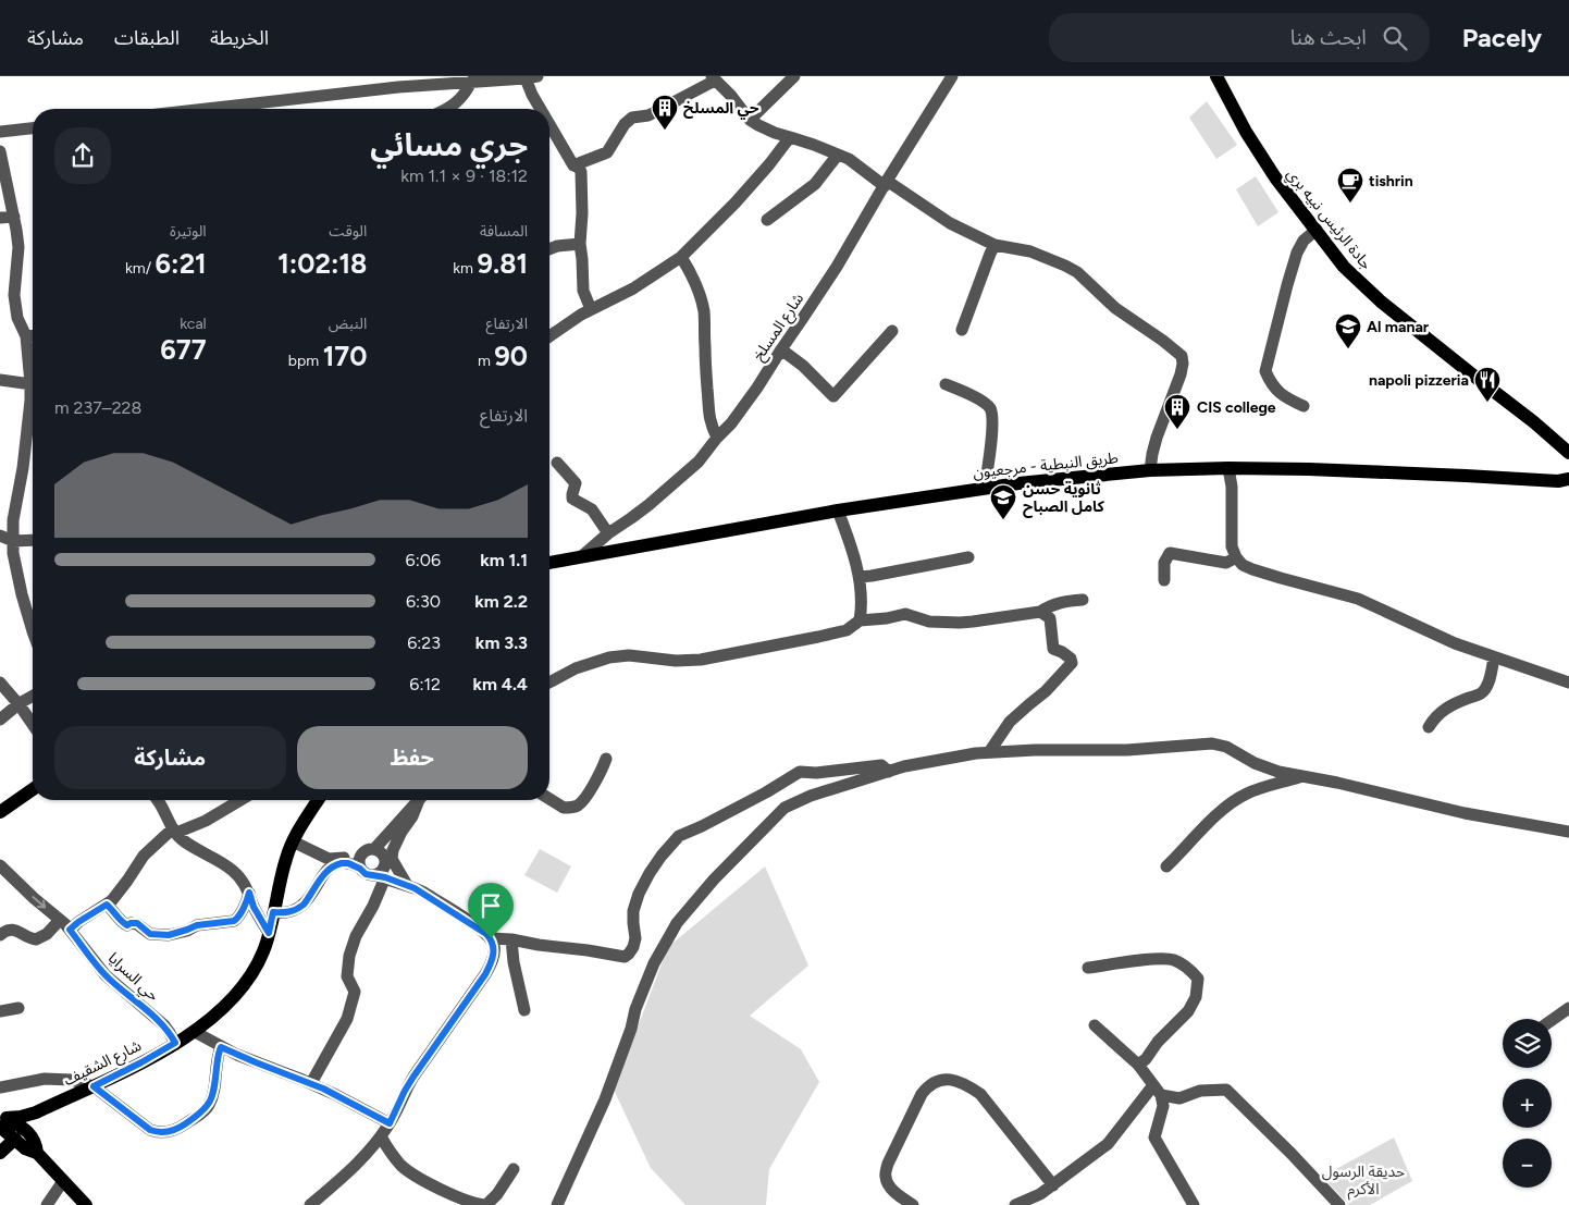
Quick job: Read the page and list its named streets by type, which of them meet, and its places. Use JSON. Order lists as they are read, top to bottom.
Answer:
{
  "streets": {
    "main road": ["جادة الرئيس نبيه بري", "طريق النبطية - مرجعيون", "شارع الشقيف"],
    "street": ["شارع المسلخ", "حي السرايا"]
  },
  "crossings": [
    ["شارع المسلخ", "طريق النبطية - مرجعيون"],
    ["حي السرايا", "شارع الشقيف"]
  ],
  "parks": ["حديقة الرسول الأكرم"],
  "places": {
    "building": ["حي المسلخ", "CIS college"],
    "cafe": ["tishrin"],
    "school or university": ["Al manar", "ثانوية حسن كامل الصباح"],
    "restaurant": ["napoli pizzeria"]
  },
  "page": {
    "header": "Pacely",
    "search": "ابحث هنا",
    "nav": ["الخريطة", "الطبقات", "مشاركة"],
    "heading": ["جري مسائي", "18:12 · 9 × 1.1 km"],
    "stats": [
      ["المسافة", "9.81 km"],
      ["الوقت", "1:02:18"],
      ["الوتيرة", "6:21 /km"],
      ["الارتفاع", "90 m"],
      ["النبض", "170 bpm"],
      ["kcal", "677"]
    ],
    "chart": ["الارتفاع", "228–237 m"],
    "list": [
      {
        "name": "1.1 km",
        "note": "6:06"
      },
      {
        "name": "2.2 km",
        "note": "6:30"
      },
      {
        "name": "3.3 km",
        "note": "6:23"
      },
      {
        "name": "4.4 km",
        "note": "6:12"
      }
    ],
    "buttons": ["حفظ", "مشاركة"],
    "map_buttons": ["+", "−"]
  }
}
